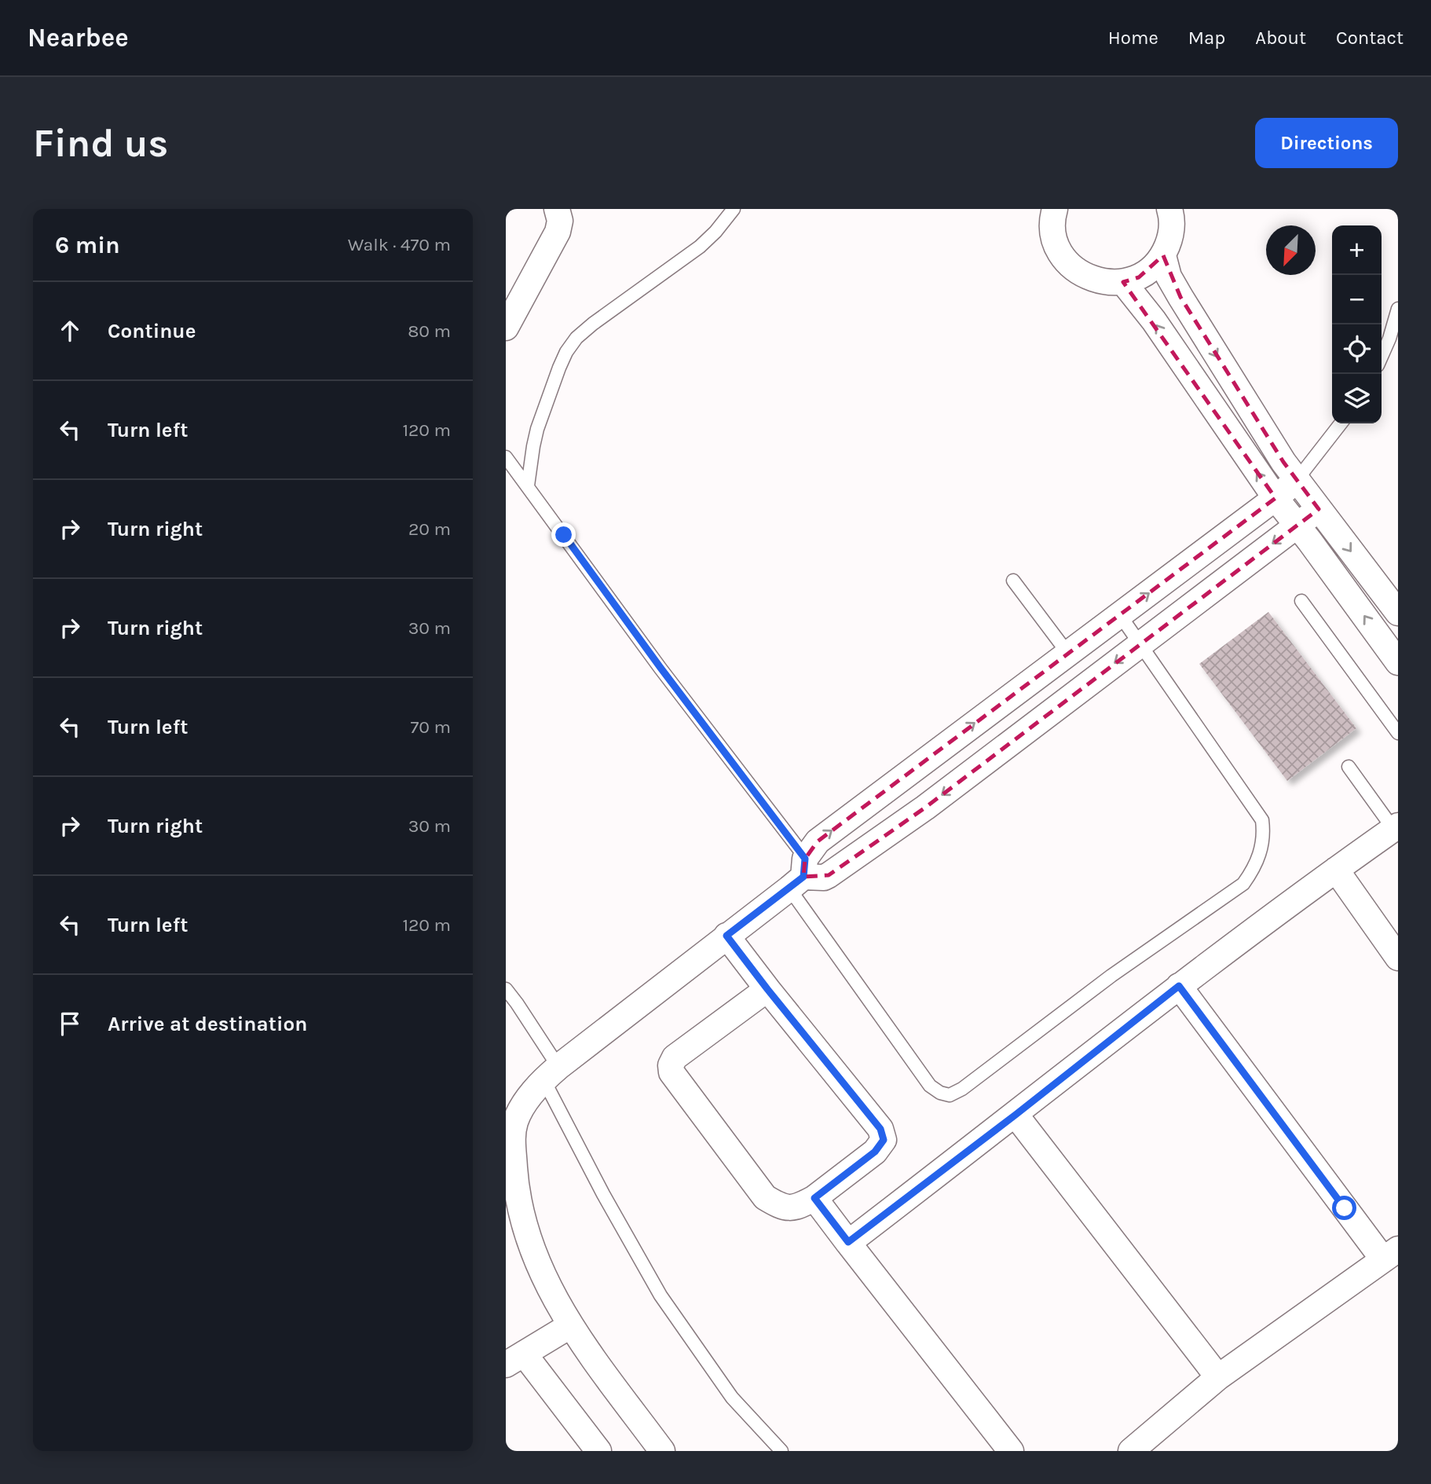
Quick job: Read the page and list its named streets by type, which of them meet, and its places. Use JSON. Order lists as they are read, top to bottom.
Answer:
{
  "north": "bottom left",
  "page": {
    "header": "Nearbee",
    "nav": [
      "Home",
      "Map",
      "About",
      "Contact"
    ],
    "buttons": "Directions",
    "title": "Find us",
    "heading": ["6 min", "Walk · 470 m"],
    "map_buttons": ["+", "−"],
    "list": [
      ["Continue", "80 m"],
      ["Turn left", "120 m"],
      ["Turn right", "20 m"],
      ["Turn right", "30 m"],
      ["Turn left", "70 m"],
      ["Turn right", "30 m"],
      ["Turn left", "120 m"],
      "Arrive at destination"
    ]
  }
}
